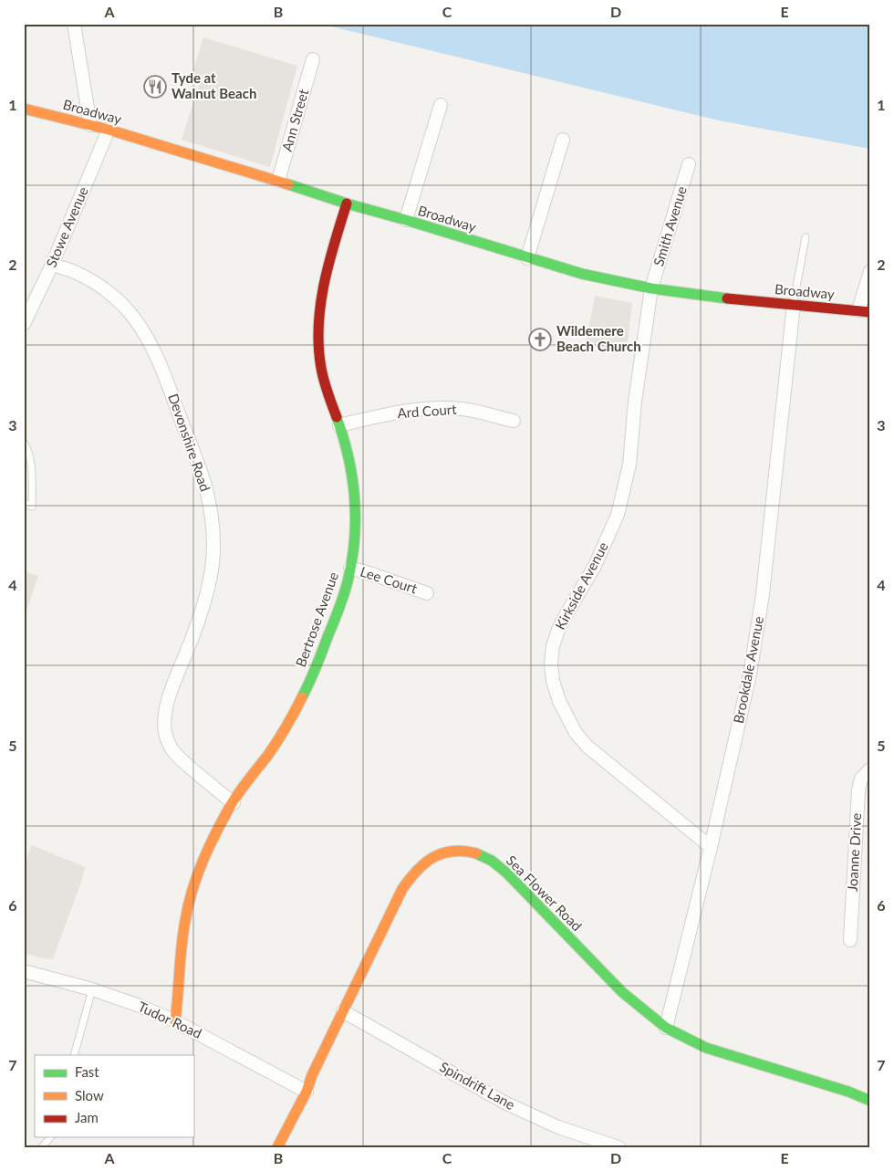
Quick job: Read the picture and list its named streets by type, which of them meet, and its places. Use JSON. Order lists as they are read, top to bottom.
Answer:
{
  "streets": {
    "street": [
      "Broadway",
      "Ann Street",
      "Smith Avenue",
      "Stowe Avenue",
      "Ard Court",
      "Devonshire Road",
      "Lee Court",
      "Kirkside Avenue",
      "Bertrose Avenue",
      "Brookdale Avenue",
      "Joanne Drive",
      "Sea Flower Road",
      "Tudor Road",
      "Spindrift Lane"
    ]
  },
  "crossings": [
    ["Broadway", "Ann Street"],
    ["Broadway", "Smith Avenue"],
    ["Broadway", "Stowe Avenue"],
    ["Broadway", "Kirkside Avenue"],
    ["Broadway", "Bertrose Avenue"],
    ["Broadway", "Brookdale Avenue"],
    ["Smith Avenue", "Kirkside Avenue"],
    ["Stowe Avenue", "Devonshire Road"],
    ["Ard Court", "Bertrose Avenue"],
    ["Devonshire Road", "Bertrose Avenue"],
    ["Lee Court", "Bertrose Avenue"],
    ["Kirkside Avenue", "Brookdale Avenue"],
    ["Bertrose Avenue", "Tudor Road"],
    ["Brookdale Avenue", "Sea Flower Road"],
    ["Sea Flower Road", "Tudor Road"],
    ["Sea Flower Road", "Spindrift Lane"]
  ],
  "places": {
    "restaurant": ["Tyde at Walnut Beach"],
    "church": ["Wildemere Beach Church"]
  },
  "legend": ["Fast", "Slow", "Jam"],
  "grid": {
    "columns": [
      "A",
      "B",
      "C",
      "D",
      "E"
    ],
    "rows": [
      "1",
      "2",
      "3",
      "4",
      "5",
      "6",
      "7"
    ]
  }
}
